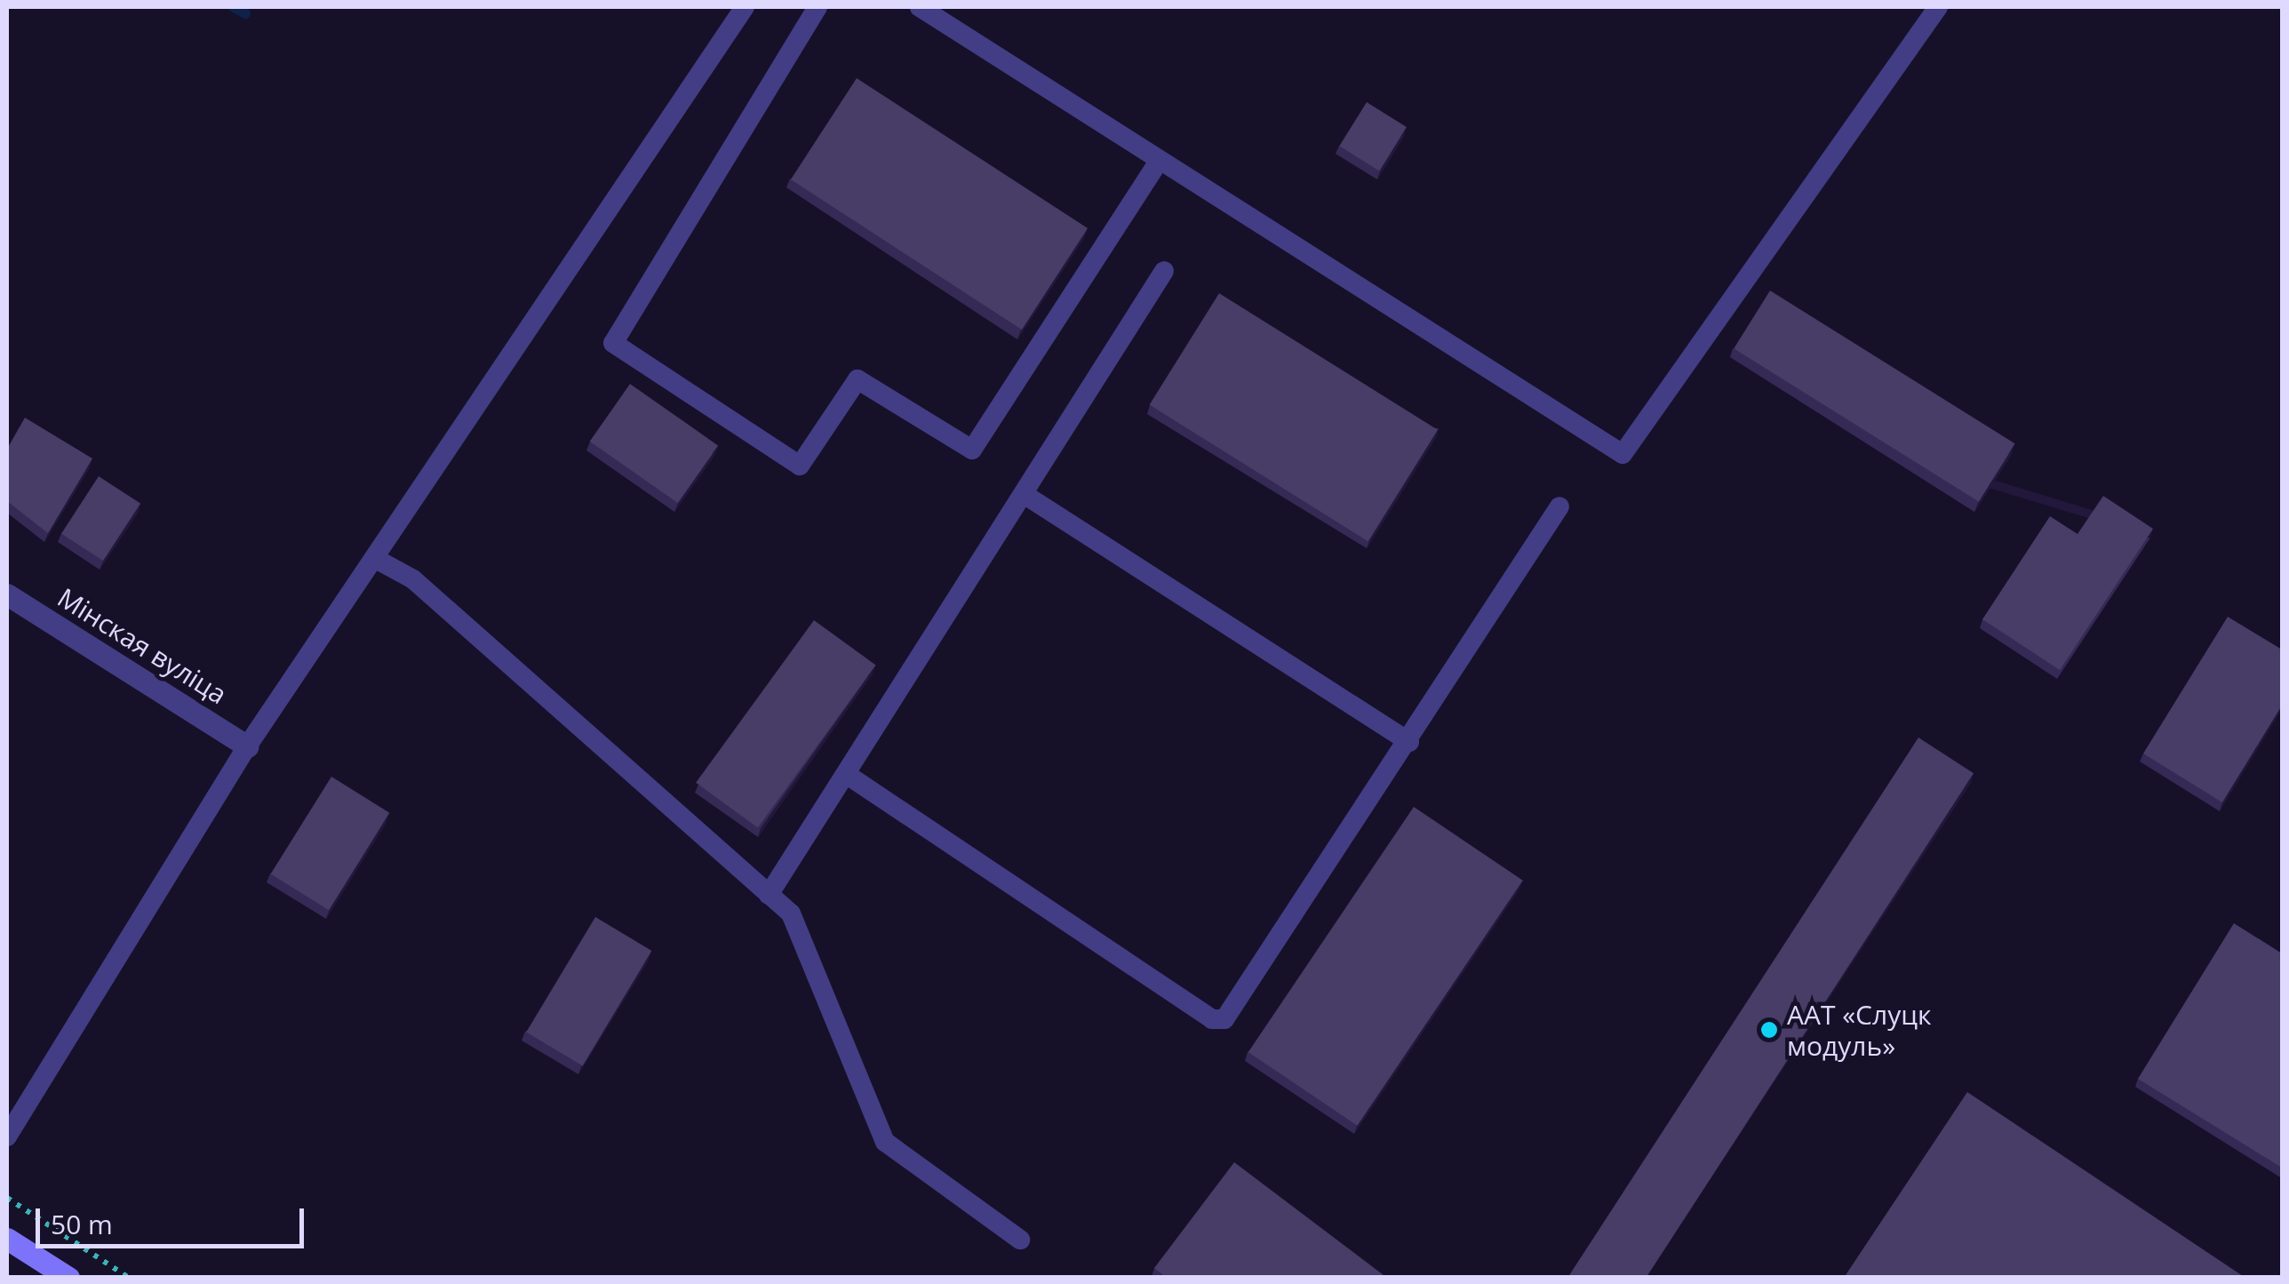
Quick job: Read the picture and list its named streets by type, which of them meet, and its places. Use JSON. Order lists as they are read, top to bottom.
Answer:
{
  "streets": {
    "street": ["Мінская вуліца"]
  },
  "places": ["ААТ «Слуцк модуль»"],
  "scale_bar": "50 m"
}
